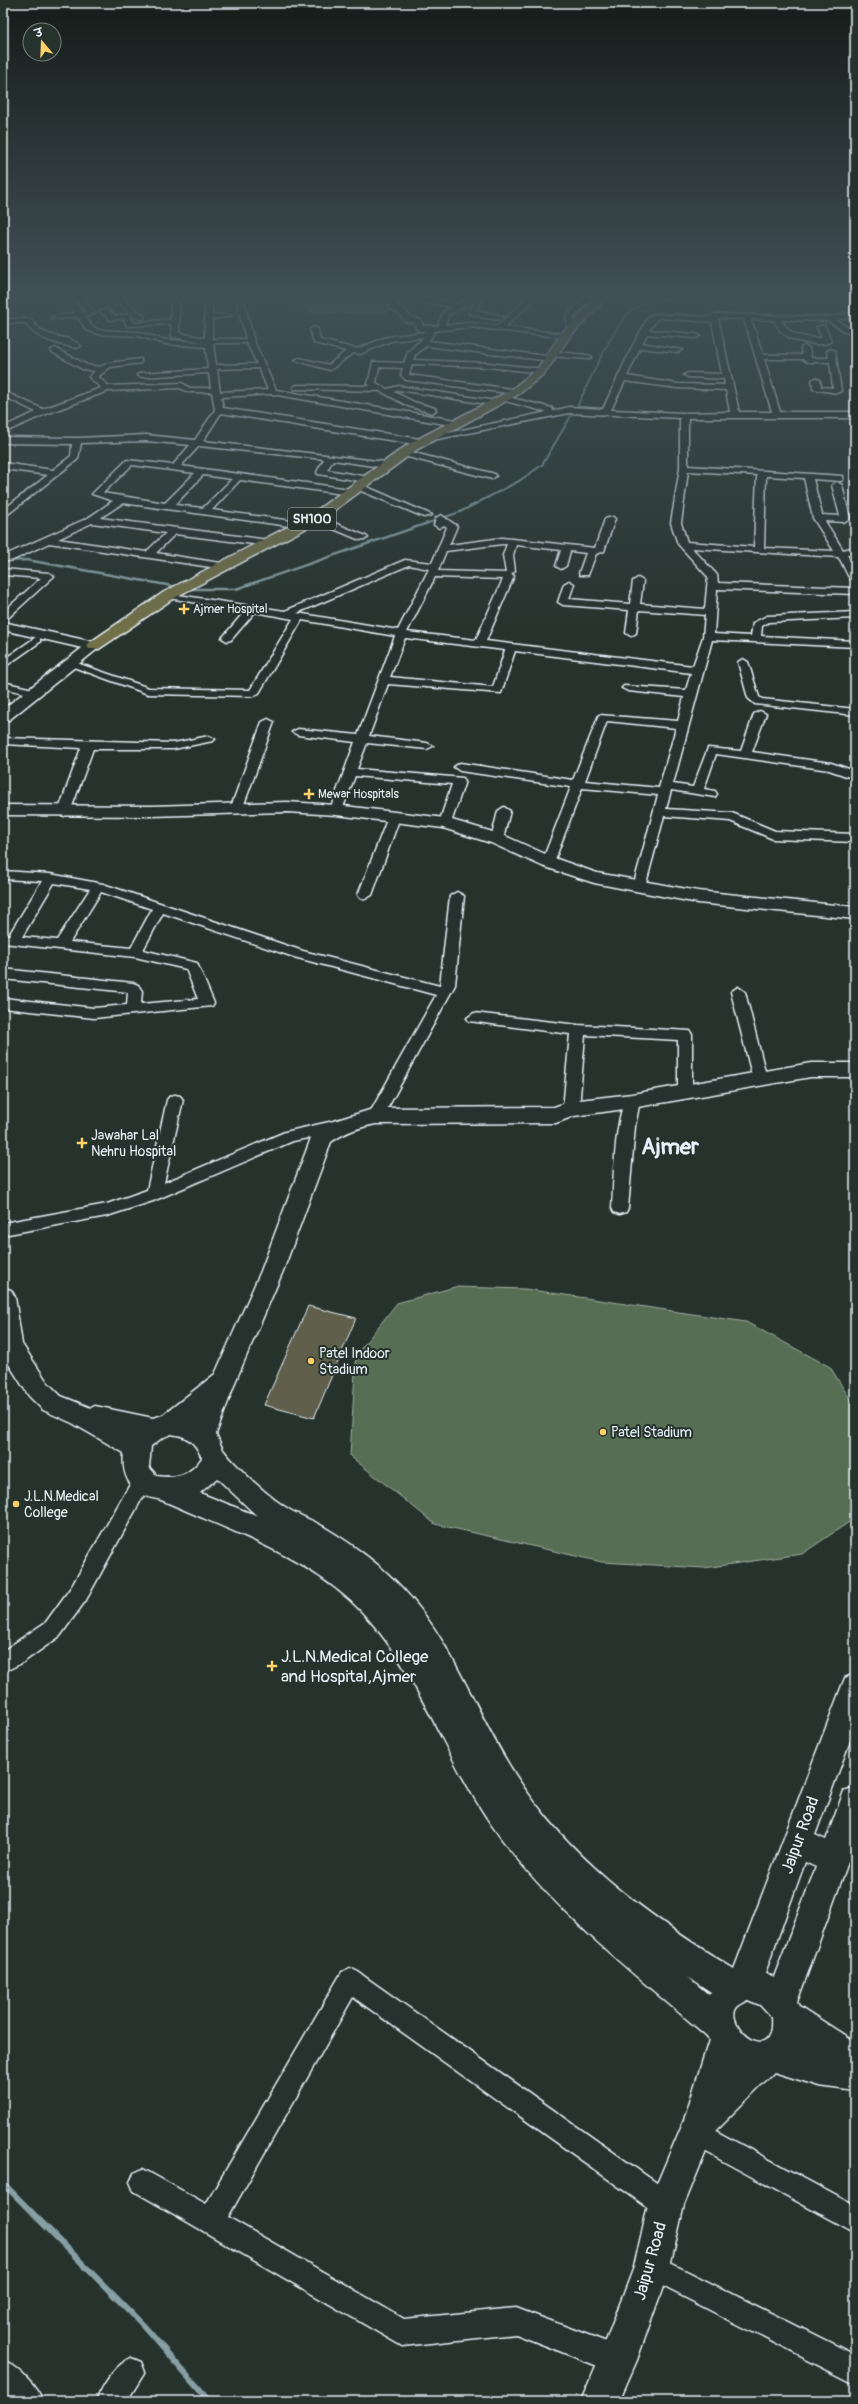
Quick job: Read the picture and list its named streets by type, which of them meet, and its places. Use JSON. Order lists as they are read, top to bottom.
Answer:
{
  "streets": {
    "main road": ["SH100"],
    "street": ["Jaipur Road"]
  },
  "districts": ["Ajmer"],
  "places": {
    "health": [
      "Ajmer Hospital",
      "Mewar Hospitals",
      "Jawahar Lal Nehru Hospital",
      "J.L.N.Medical College and Hospital,Ajmer"
    ],
    "other": ["Patel Indoor Stadium", "Patel Stadium", "J.L.N.Medical College"]
  },
  "north": "top"
}
